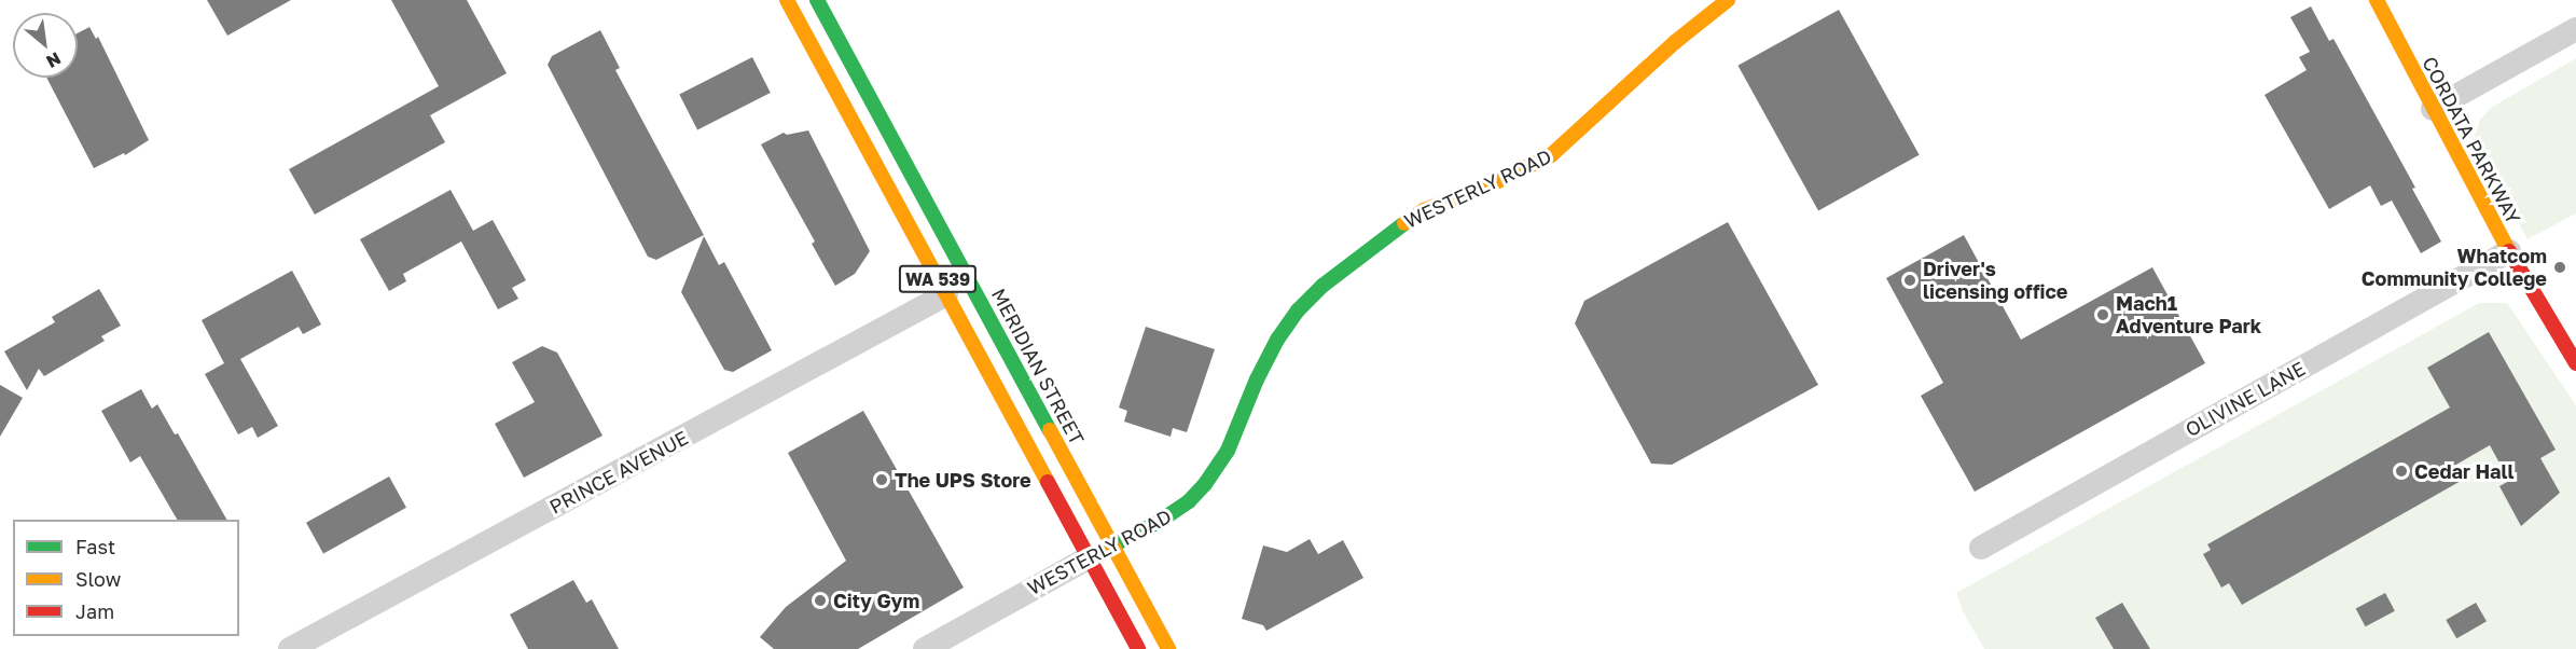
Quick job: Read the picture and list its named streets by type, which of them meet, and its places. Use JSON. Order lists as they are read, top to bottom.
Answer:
{
  "streets": {
    "main road": [
      "CORDATA PARKWAY",
      "WESTERLY ROAD",
      "WA 539",
      "MERIDIAN STREET"
    ],
    "street": ["OLIVINE LANE", "PRINCE AVENUE"]
  },
  "crossings": [
    ["CORDATA PARKWAY", "OLIVINE LANE"],
    ["WESTERLY ROAD", "WA 539"],
    ["WESTERLY ROAD", "MERIDIAN STREET"],
    ["WA 539", "PRINCE AVENUE"]
  ],
  "places": [
    "Whatcom Community College",
    "Driver's licensing office",
    "Mach1 Adventure Park",
    "Cedar Hall",
    "The UPS Store",
    "City Gym"
  ],
  "legend": ["Fast", "Slow", "Jam"],
  "north": "bottom right"
}
